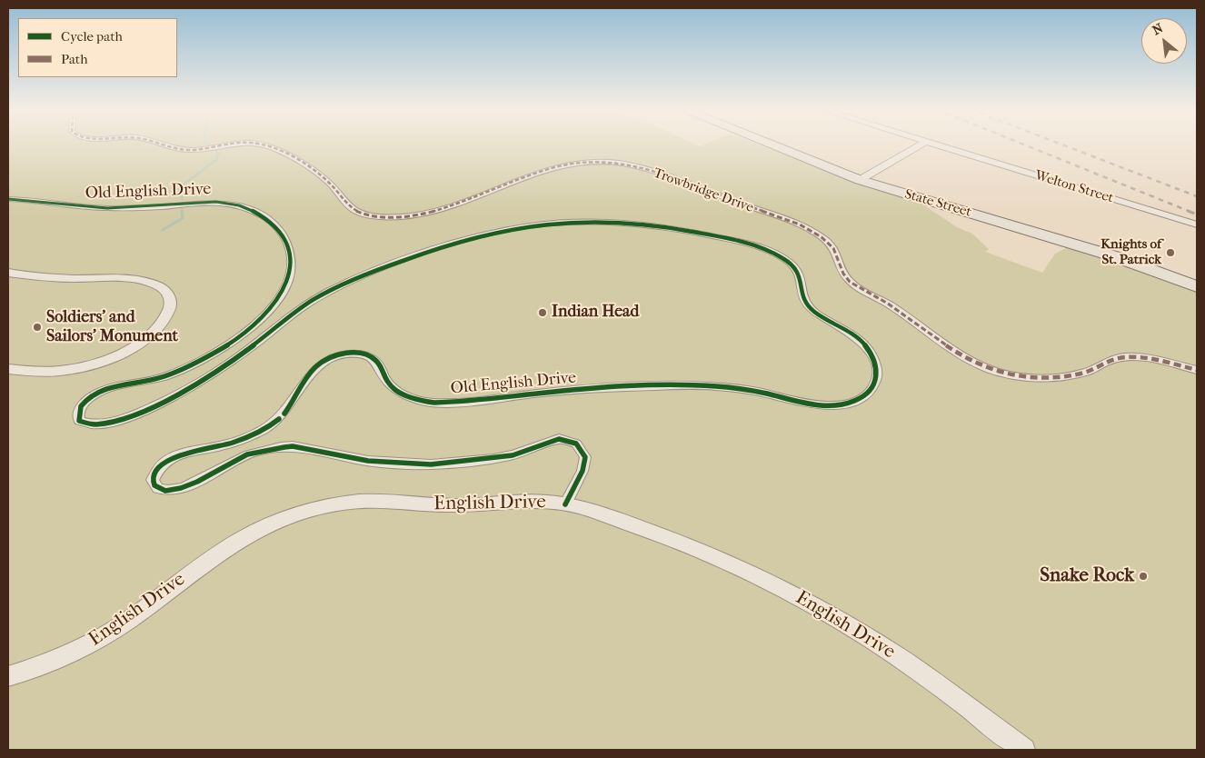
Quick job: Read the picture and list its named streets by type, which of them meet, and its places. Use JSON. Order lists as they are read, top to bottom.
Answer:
{
  "streets": {
    "main road": ["State Street"],
    "street": [
      "Welton Street",
      "Trowbridge Drive",
      "Old English Drive",
      "English Drive"
    ]
  },
  "crossings": [
    ["Old English Drive", "English Drive"]
  ],
  "places": [
    "Knights of St. Patrick",
    "Indian Head",
    "Soldiers' and Sailors' Monument",
    "Snake Rock"
  ],
  "legend": ["Cycle path", "Path"],
  "north": "top left"
}
